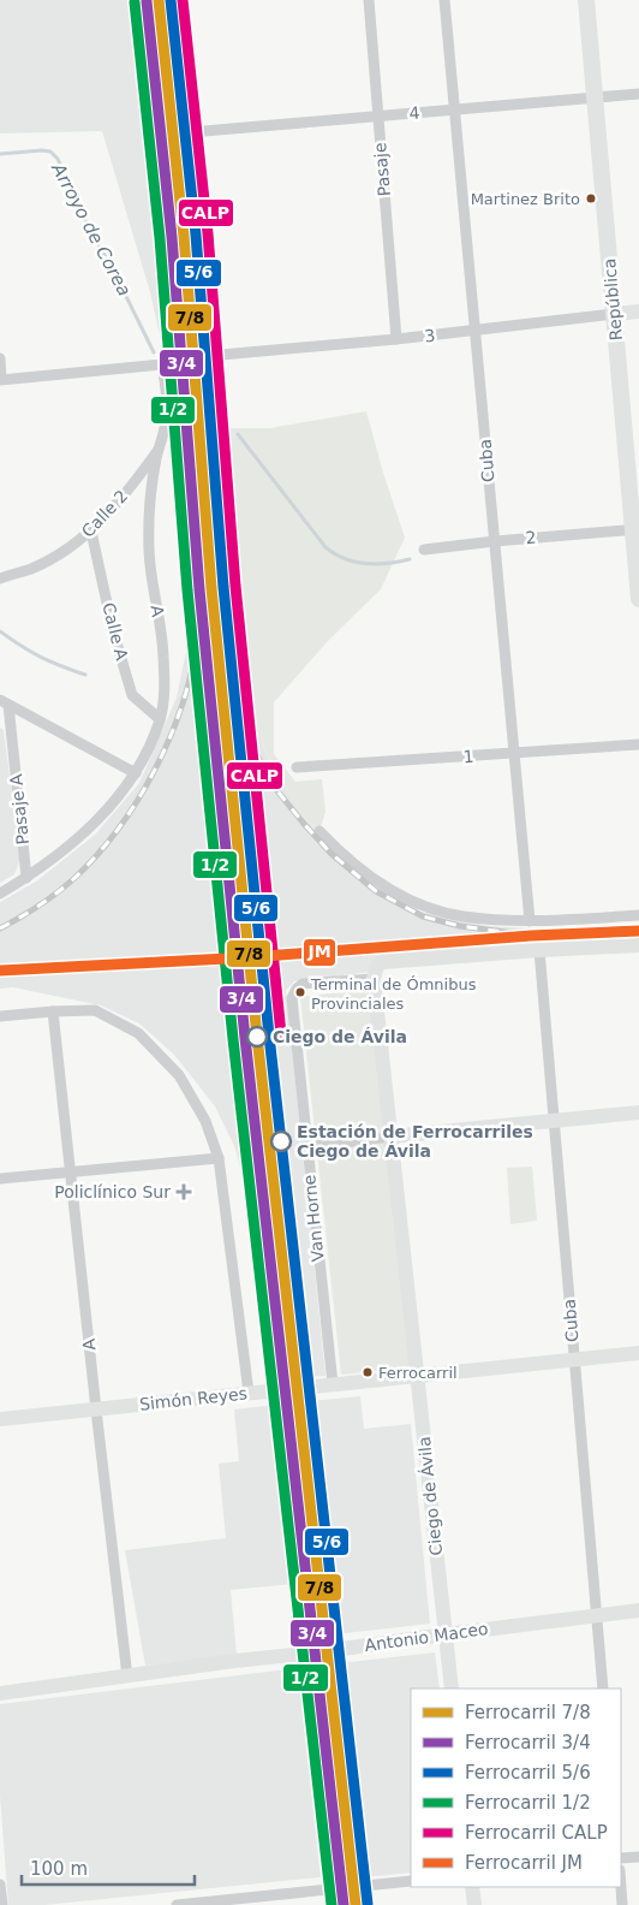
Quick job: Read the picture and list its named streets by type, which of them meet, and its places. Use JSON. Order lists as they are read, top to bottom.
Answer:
{
  "streets": {
    "main road": ["República"],
    "street": [
      "4",
      "Pasaje",
      "3",
      "Cuba",
      "Calle 2",
      "2",
      "A",
      "Calle A",
      "1",
      "Pasaje A",
      "Van Horne",
      "Simón Reyes",
      "Ciego de Ávila",
      "Antonio Maceo"
    ]
  },
  "crossings": [
    ["4", "Pasaje"],
    ["4", "República"],
    ["4", "3"],
    ["4", "Cuba"],
    ["Pasaje", "3"],
    ["República", "3"],
    ["República", "2"],
    ["3", "Cuba"],
    ["Cuba", "2"],
    ["Cuba", "1"],
    ["Cuba", "Simón Reyes"],
    ["Cuba", "Antonio Maceo"],
    ["Calle 2", "A"],
    ["Calle 2", "Calle A"],
    ["A", "Calle A"],
    ["A", "Pasaje A"],
    ["A", "Simón Reyes"],
    ["A", "Antonio Maceo"],
    ["Van Horne", "Simón Reyes"],
    ["Van Horne", "Ciego de Ávila"],
    ["Simón Reyes", "Ciego de Ávila"],
    ["Ciego de Ávila", "Antonio Maceo"]
  ],
  "water": ["Arroyo de Corea"],
  "places": {
    "other": [
      "Martinez Brito",
      "Terminal de Ómnibus Provinciales",
      "Ciego de Ávila",
      "Estación de Ferrocarriles Ciego de Ávila",
      "Ferrocarril"
    ],
    "health": ["Policlínico Sur"]
  },
  "lines": [
    "rail line 7/8",
    "rail line 5/6",
    "rail line CALP",
    "rail line 3/4",
    "rail line 1/2",
    "rail line JM"
  ],
  "legend": [
    "Ferrocarril 7/8",
    "Ferrocarril 3/4",
    "Ferrocarril 5/6",
    "Ferrocarril 1/2",
    "Ferrocarril CALP",
    "Ferrocarril JM"
  ],
  "scale_bar": "100 m"
}
